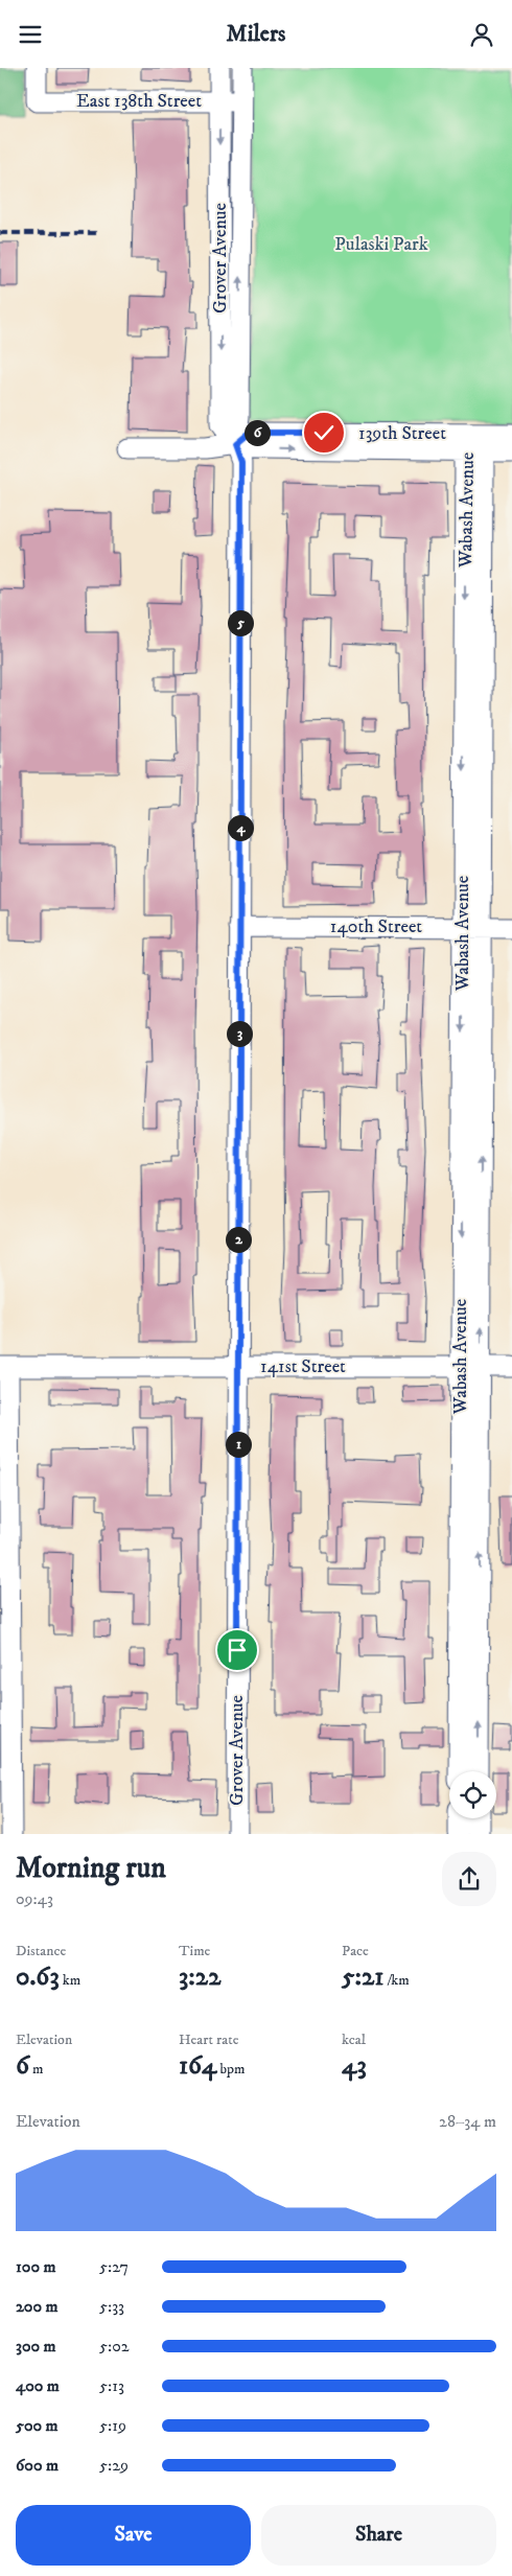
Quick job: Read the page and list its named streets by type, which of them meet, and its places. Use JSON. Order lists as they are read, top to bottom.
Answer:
{
  "streets": {
    "street": [
      "East 138th Street",
      "Grover Avenue",
      "139th Street",
      "Wabash Avenue",
      "140th Street",
      "141st Street"
    ]
  },
  "crossings": [
    ["East 138th Street", "Grover Avenue"],
    ["Grover Avenue", "139th Street"],
    ["Grover Avenue", "140th Street"],
    ["Grover Avenue", "141st Street"],
    ["139th Street", "Wabash Avenue"],
    ["Wabash Avenue", "140th Street"],
    ["Wabash Avenue", "141st Street"]
  ],
  "parks": ["Pulaski Park"],
  "page": {
    "header": "Milers",
    "pins": [
      "6",
      "5",
      "4",
      "3",
      "2",
      "1"
    ],
    "heading": ["Morning run", "09:43"],
    "stats": [
      ["Distance", "0.63 km"],
      ["Time", "3:22"],
      ["Pace", "5:21 /km"],
      ["Elevation", "6 m"],
      ["Heart rate", "164 bpm"],
      ["kcal", "43"]
    ],
    "chart": ["Elevation", "28–34 m"],
    "list": [
      {
        "name": "100 m",
        "note": "5:27"
      },
      {
        "name": "200 m",
        "note": "5:33"
      },
      {
        "name": "300 m",
        "note": "5:02"
      },
      {
        "name": "400 m",
        "note": "5:13"
      },
      {
        "name": "500 m",
        "note": "5:19"
      },
      {
        "name": "600 m",
        "note": "5:29"
      }
    ],
    "buttons": ["Save", "Share"]
  }
}
